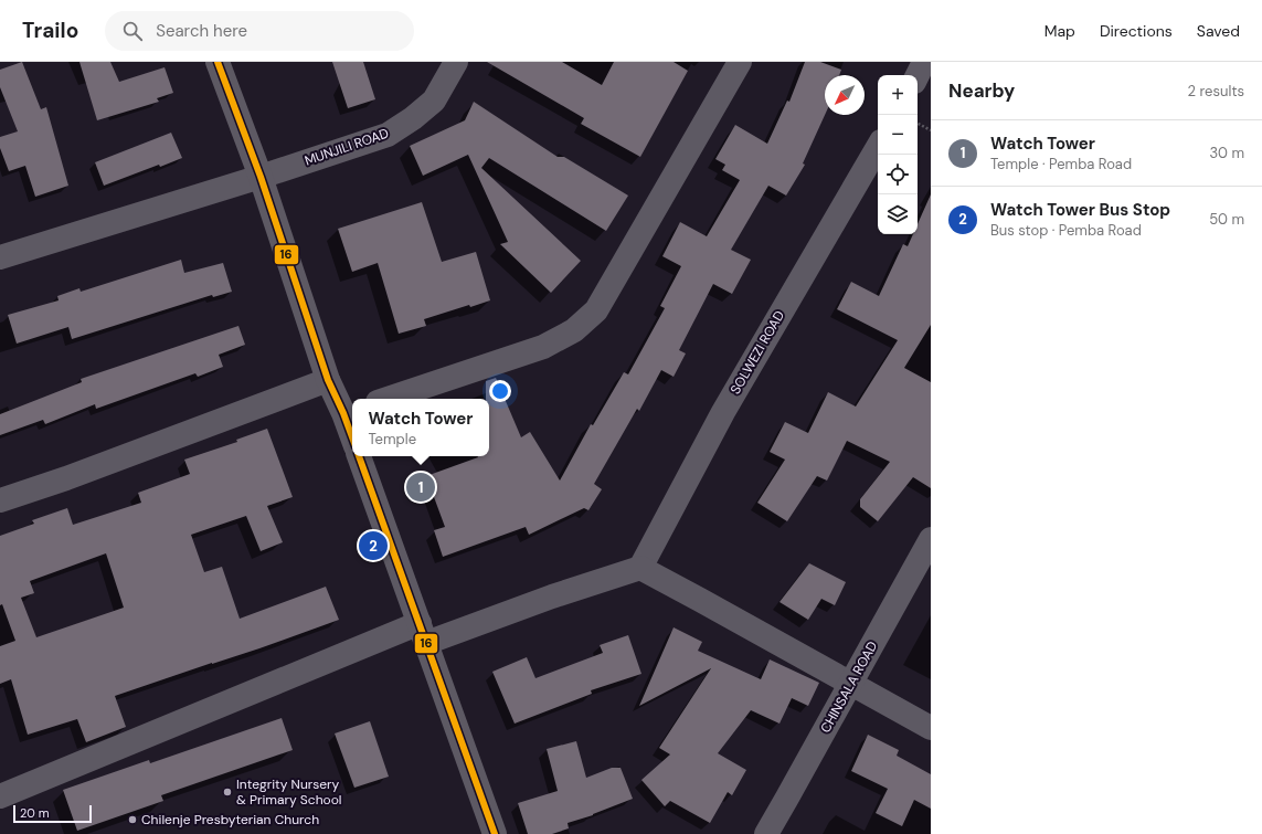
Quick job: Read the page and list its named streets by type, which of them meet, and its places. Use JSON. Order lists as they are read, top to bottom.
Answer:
{
  "streets": {
    "street": ["MUNJILI ROAD", "SOLWEZI ROAD", "CHINSALA ROAD"]
  },
  "places": ["Integrity Nursery & Primary School", "Chilenje Presbyterian Church"],
  "lines": ["transit line 16"],
  "scale_bar": "20 m",
  "north": "bottom left",
  "page": {
    "header": "Trailo",
    "search": "Search here",
    "nav": ["Map", "Directions", "Saved"],
    "heading": ["Nearby", "2 results"],
    "map_buttons": ["+", "−"],
    "list": [
      {
        "mark": "1",
        "name": "Watch Tower",
        "note": "Temple · Pemba Road",
        "value": "30 m"
      },
      {
        "mark": "2",
        "name": "Watch Tower Bus Stop",
        "note": "Bus stop · Pemba Road",
        "value": "50 m"
      }
    ],
    "popup": ["Watch Tower", "Temple"],
    "pins": ["1", "2"],
    "scale": "20 m"
  }
}
